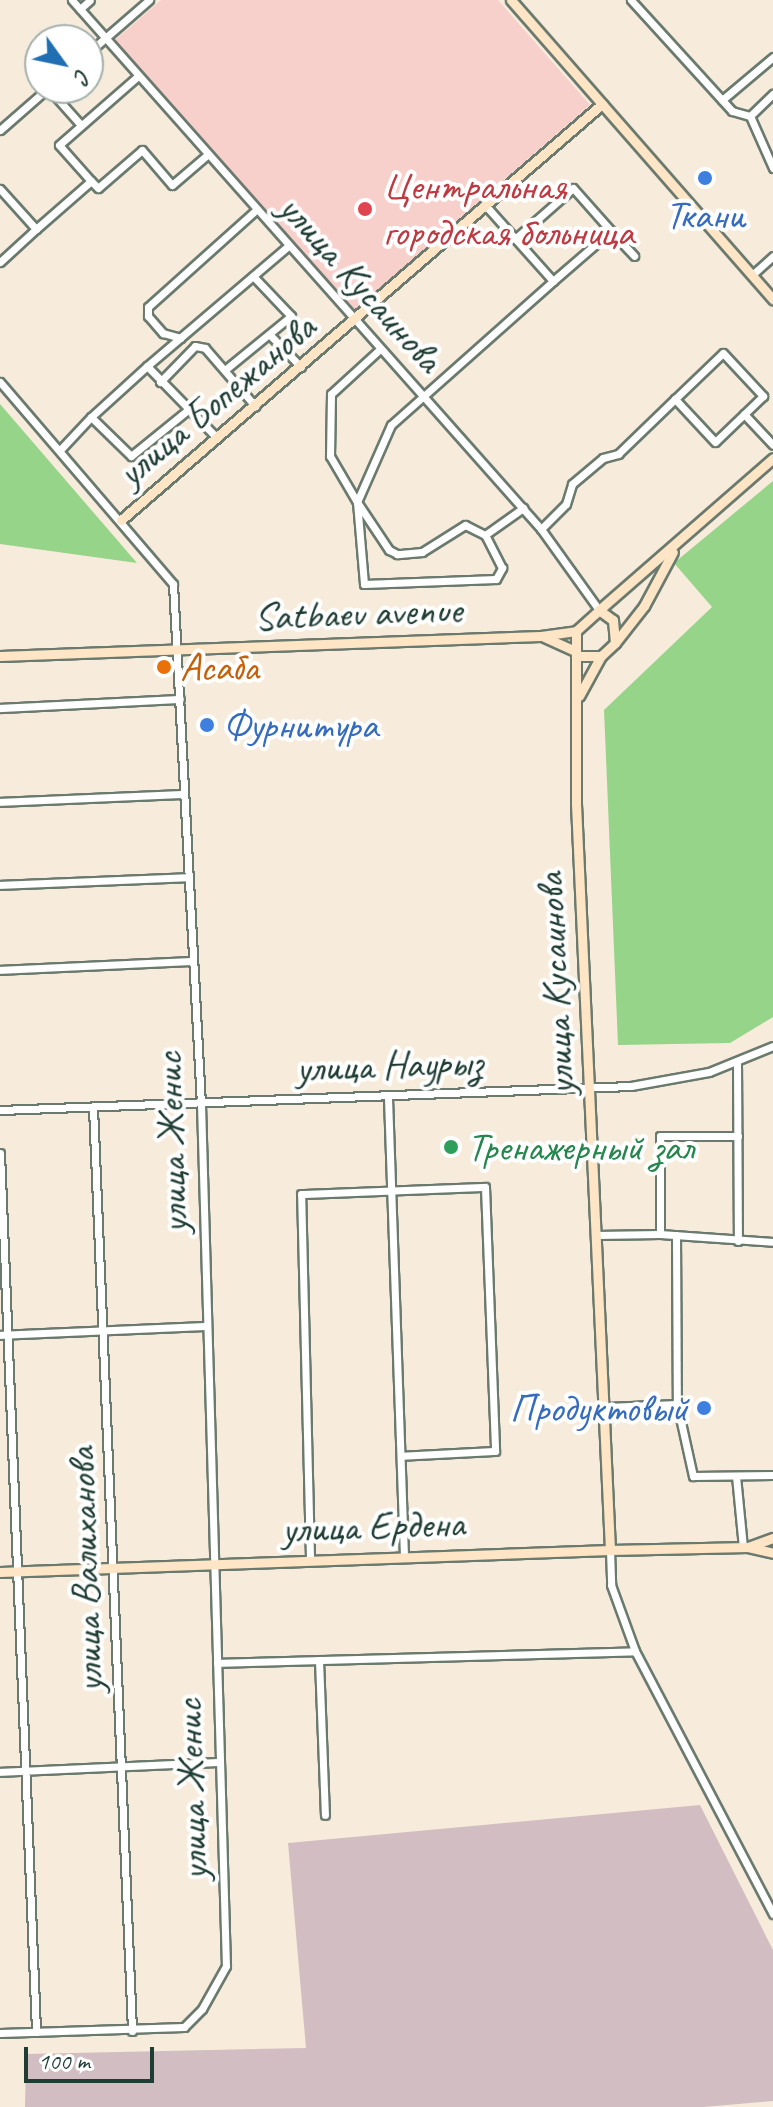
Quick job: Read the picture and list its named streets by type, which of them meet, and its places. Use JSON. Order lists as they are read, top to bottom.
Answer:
{
  "streets": {
    "street": [
      "улица Кусаинова",
      "улица Бопежанова",
      "Satbaev avenue",
      "улица Наурыз",
      "улица Женис",
      "улица Ердена",
      "улица Валиханова"
    ]
  },
  "crossings": [
    ["улица Кусаинова", "улица Бопежанова"],
    ["улица Кусаинова", "Satbaev avenue"],
    ["улица Кусаинова", "улица Наурыз"],
    ["улица Кусаинова", "улица Ердена"],
    ["улица Бопежанова", "улица Женис"],
    ["Satbaev avenue", "улица Женис"],
    ["улица Наурыз", "улица Женис"],
    ["улица Наурыз", "улица Валиханова"],
    ["улица Женис", "улица Ердена"],
    ["улица Женис", "улица Валиханова"],
    ["улица Ердена", "улица Валиханова"]
  ],
  "places": [
    "Ткани",
    "Центральная городская больница",
    "Асаба",
    "Фурнитура",
    "Тренажерный зал",
    "Продуктовый"
  ],
  "scale_bar": "100 m",
  "north": "bottom right"
}
